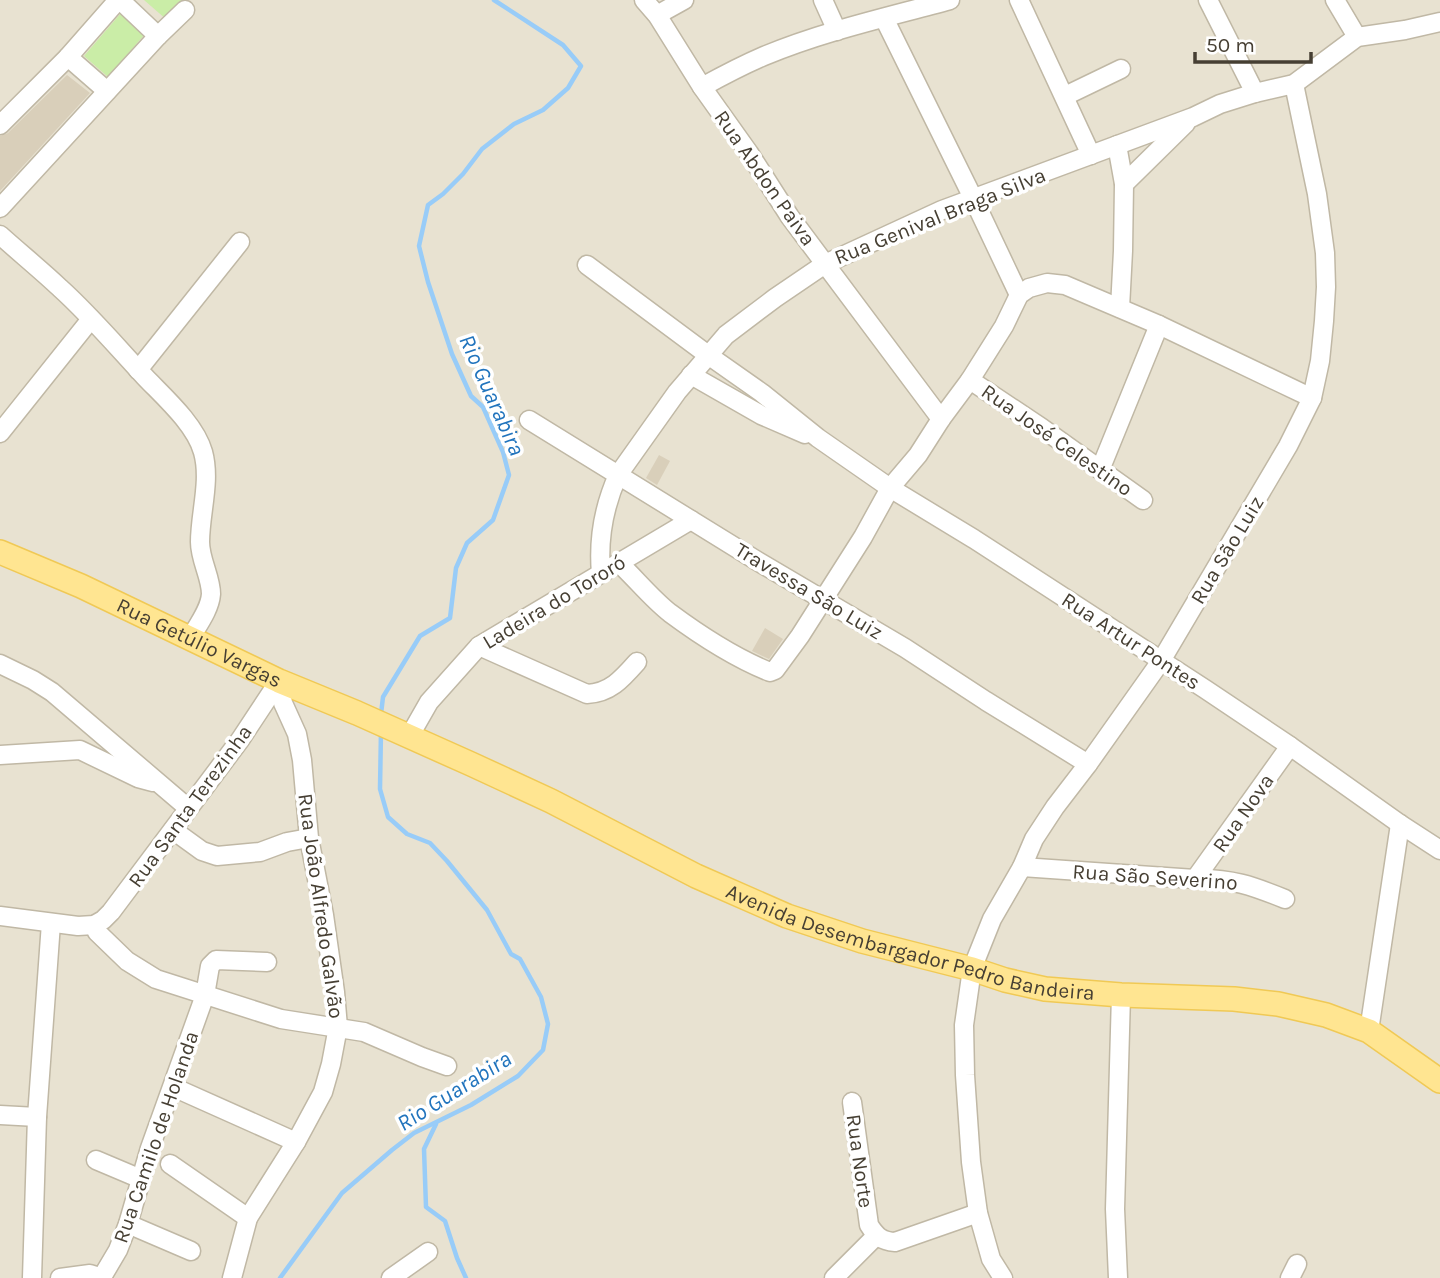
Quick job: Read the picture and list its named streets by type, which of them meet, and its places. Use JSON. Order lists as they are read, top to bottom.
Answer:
{
  "streets": {
    "main road": ["Rua Getúlio Vargas", "Avenida Desembargador Pedro Bandeira"],
    "street": [
      "Rua Abdon Paiva",
      "Rua Genival Braga Silva",
      "Rua José Celestino",
      "Rua São Luiz",
      "Travessa São Luiz",
      "Ladeira do Tororó",
      "Rua Artur Pontes",
      "Rua Santa Terezinha",
      "Rua Nova",
      "Rua São Severino",
      "Rua João Alfredo Galvão",
      "Rua Camilo de Holanda",
      "Rua Norte"
    ]
  },
  "crossings": [
    ["Rua Abdon Paiva", "Rua Genival Braga Silva"],
    ["Rua Genival Braga Silva", "Rua São Luiz"],
    ["Rua Genival Braga Silva", "Travessa São Luiz"],
    ["Rua Genival Braga Silva", "Ladeira do Tororó"],
    ["Rua Genival Braga Silva", "Rua Artur Pontes"],
    ["Rua São Luiz", "Travessa São Luiz"],
    ["Rua São Luiz", "Rua Artur Pontes"],
    ["Rua São Luiz", "Rua São Severino"],
    ["Rua São Luiz", "Avenida Desembargador Pedro Bandeira"],
    ["Rua São Luiz", "Rua Norte"],
    ["Travessa São Luiz", "Ladeira do Tororó"],
    ["Ladeira do Tororó", "Rua Getúlio Vargas"],
    ["Ladeira do Tororó", "Avenida Desembargador Pedro Bandeira"],
    ["Rua Artur Pontes", "Rua Nova"],
    ["Rua Getúlio Vargas", "Rua Santa Terezinha"],
    ["Rua Getúlio Vargas", "Rua João Alfredo Galvão"],
    ["Rua Getúlio Vargas", "Avenida Desembargador Pedro Bandeira"],
    ["Rua Santa Terezinha", "Rua João Alfredo Galvão"],
    ["Rua Nova", "Rua São Severino"]
  ],
  "water": ["Rio Guarabira"],
  "scale_bar": "50 m"
}
